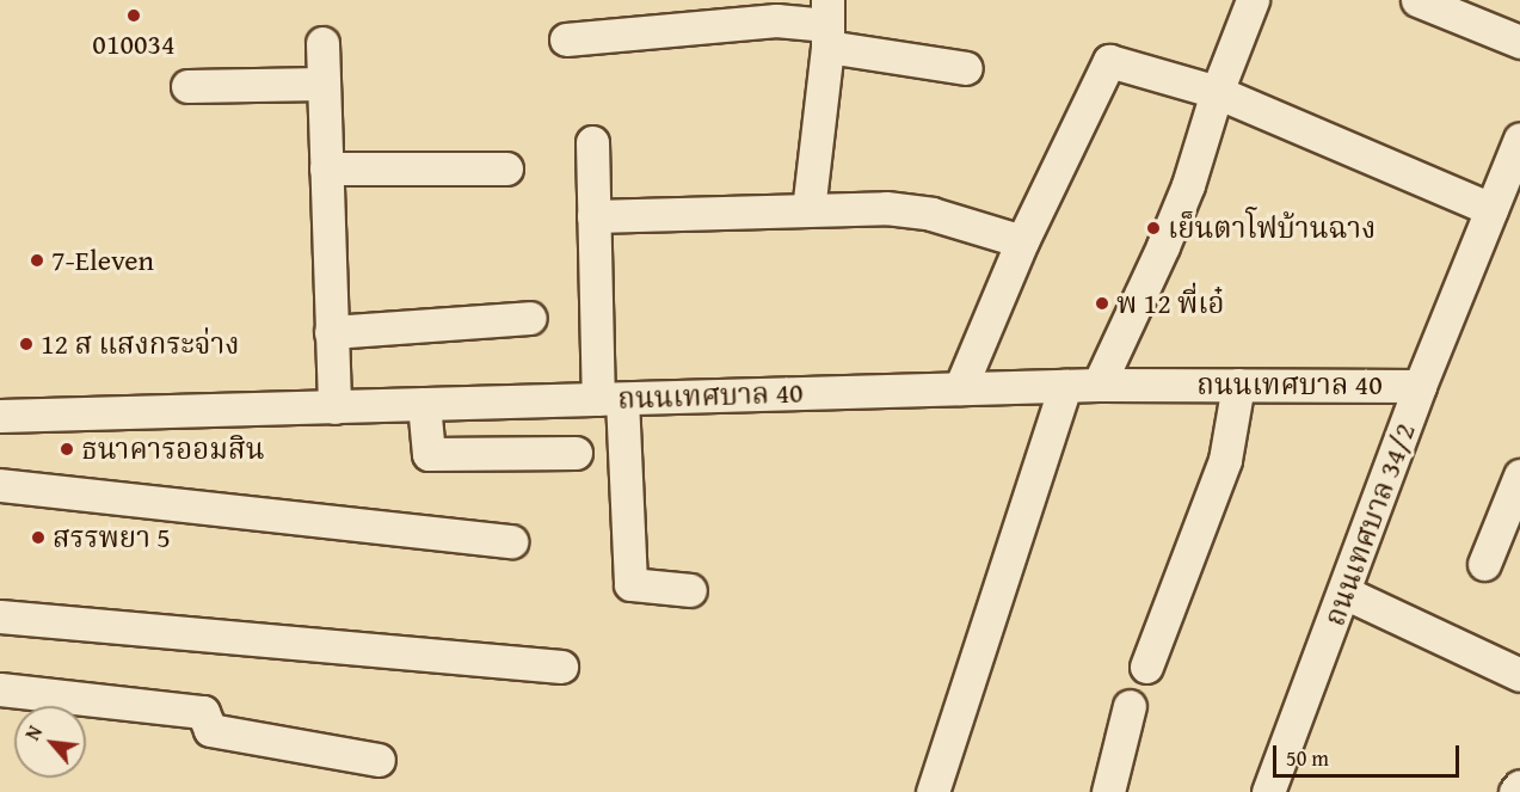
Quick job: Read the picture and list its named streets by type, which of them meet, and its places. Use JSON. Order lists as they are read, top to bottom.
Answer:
{
  "streets": {
    "street": ["ถนนเทศบาล 40", "ถนนเทศบาล 34/2"]
  },
  "crossings": [
    ["ถนนเทศบาล 40", "ถนนเทศบาล 34/2"]
  ],
  "places": [
    "010034",
    "เย็นตาโฟบ้านฉาง",
    "7-Eleven",
    "พ 12 พี่เอ๋",
    "12 ส แสงกระจ่าง",
    "ธนาคารออมสิน",
    "สรรพยา 5"
  ],
  "scale_bar": "50 m",
  "north": "top left"
}
